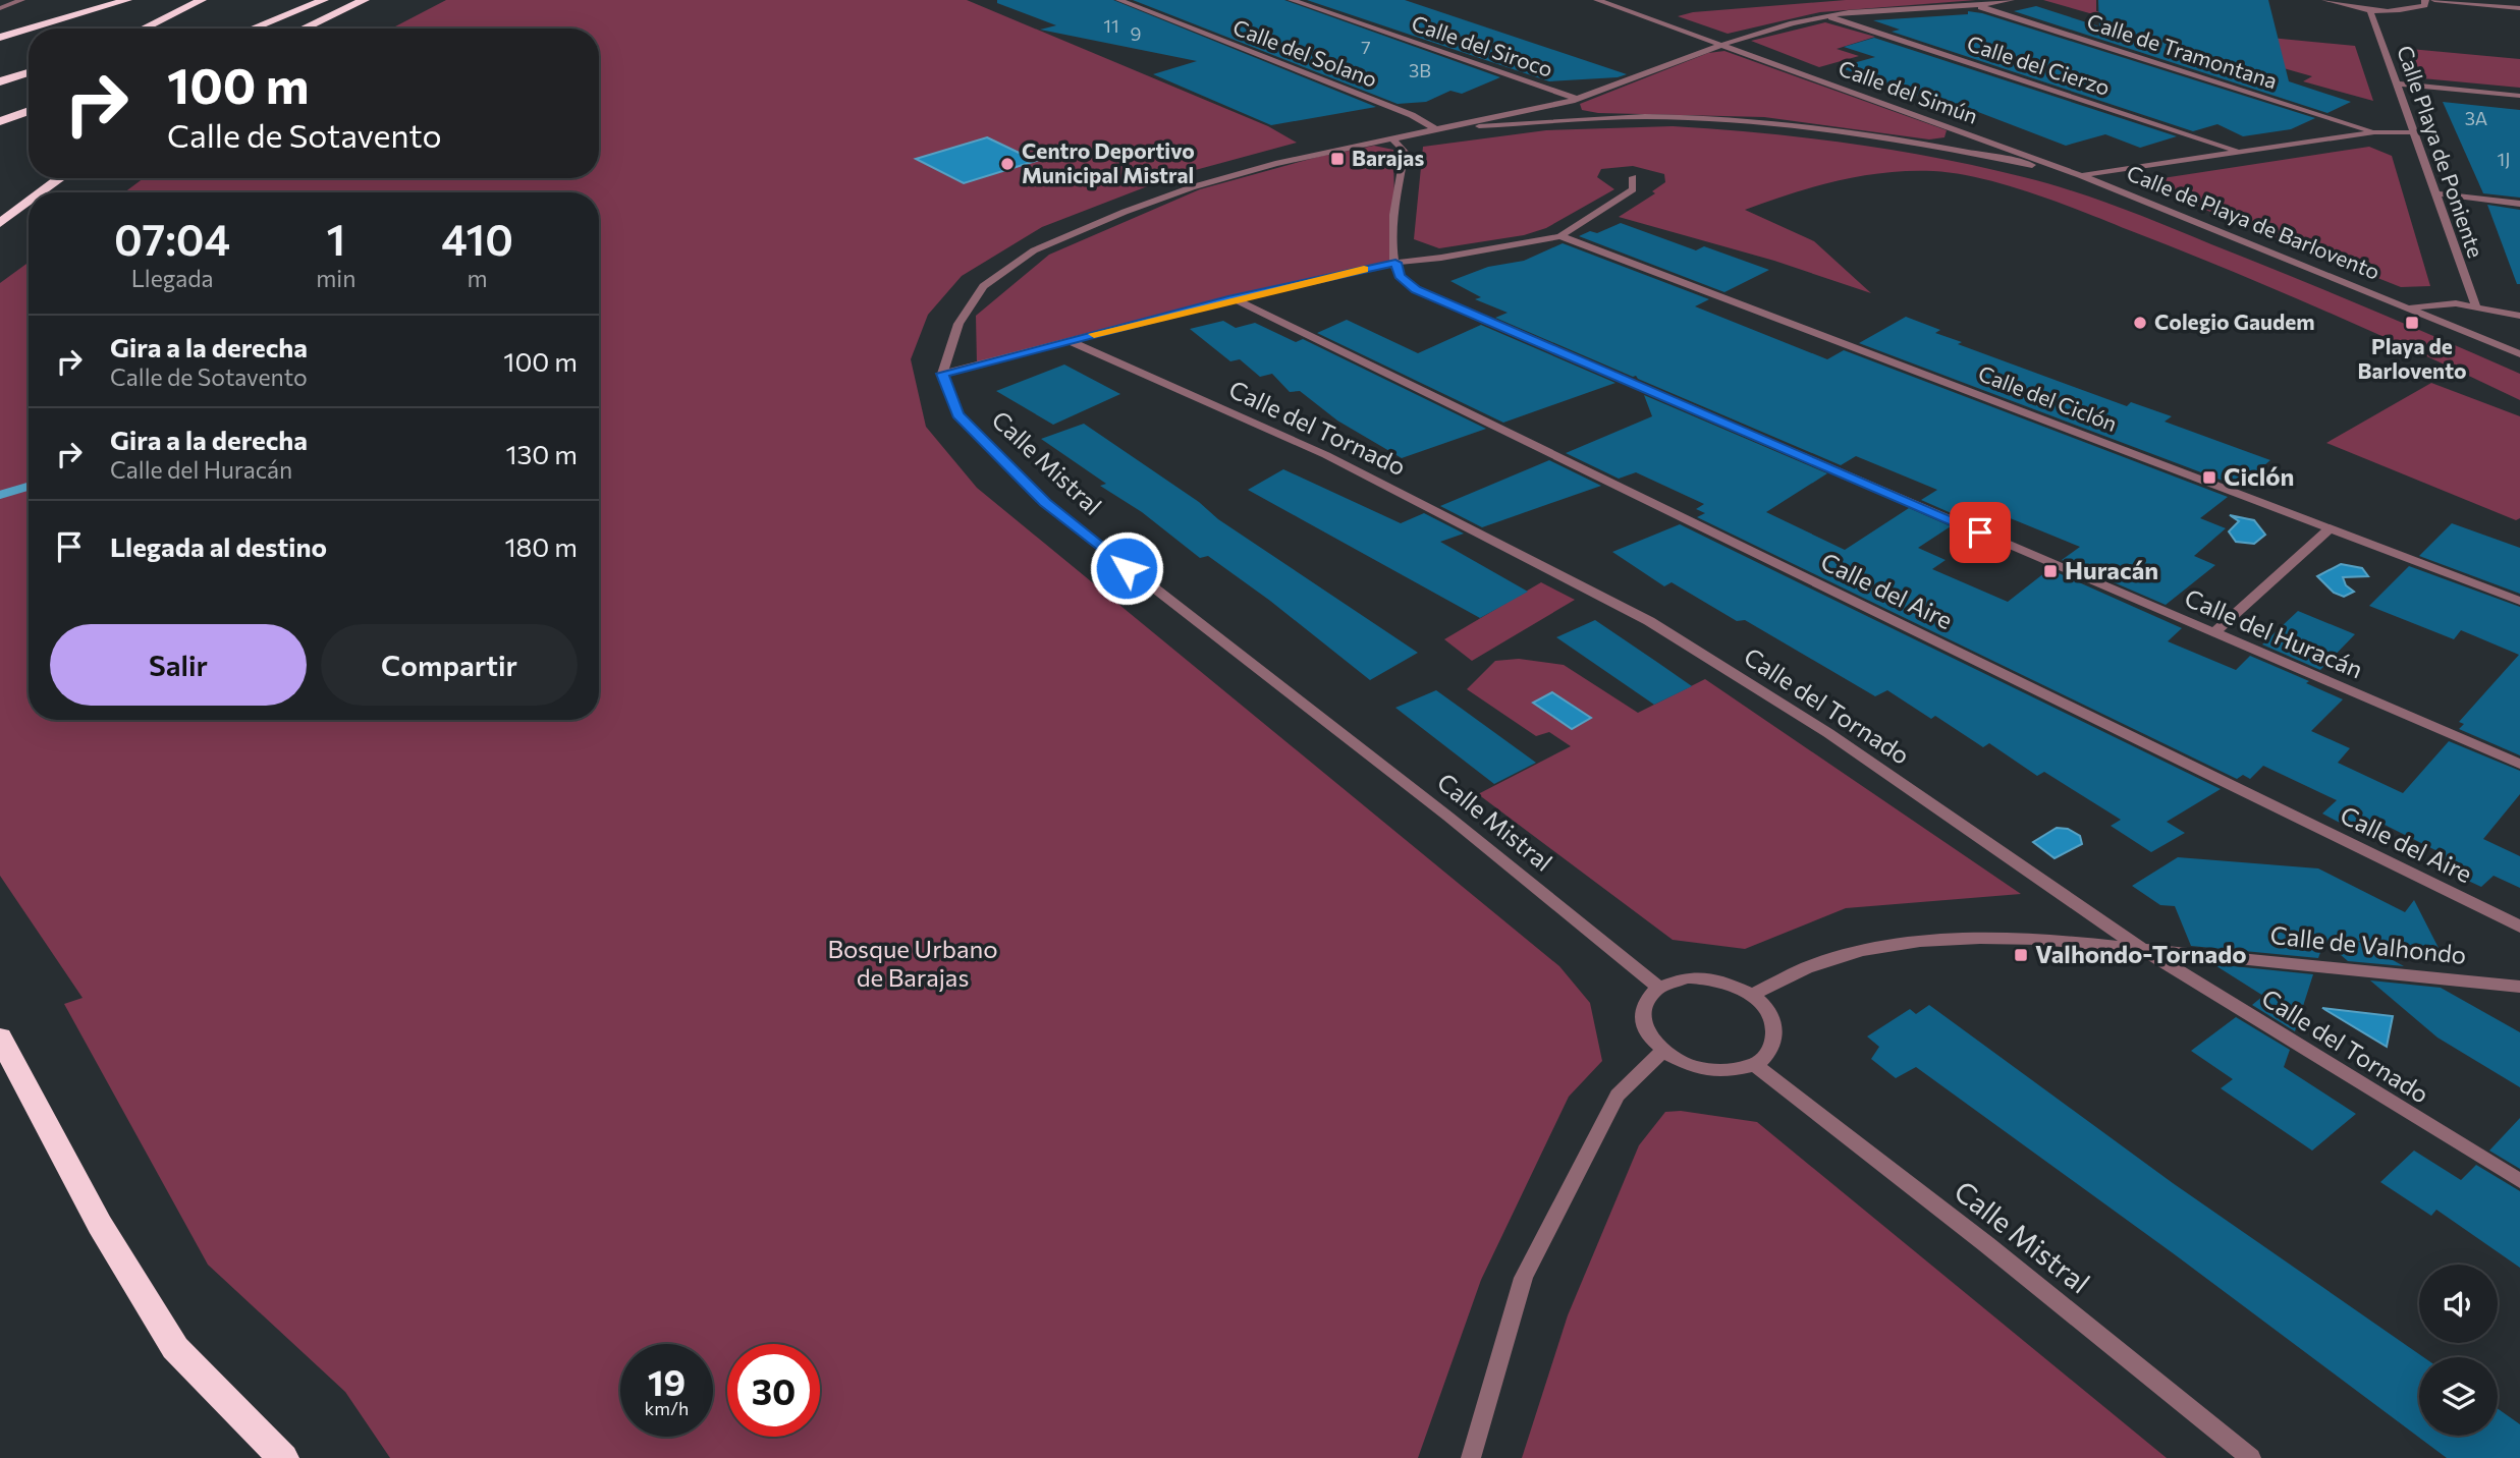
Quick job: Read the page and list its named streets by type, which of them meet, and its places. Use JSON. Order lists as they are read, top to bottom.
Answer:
{
  "streets": {
    "street": [
      "Calle del Siroco",
      "Calle de Tramontana",
      "Calle del Solano",
      "Calle del Cierzo",
      "Calle del Simún",
      "Calle Playa de Poniente",
      "Calle de Playa de Barlovento",
      "Calle del Ciclón",
      "Calle del Tornado",
      "Calle Mistral",
      "Calle del Aire",
      "Calle del Huracán",
      "Calle de Valhondo"
    ]
  },
  "crossings": [
    ["Calle del Simún", "Calle de Playa de Barlovento"],
    ["Calle Playa de Poniente", "Calle de Playa de Barlovento"],
    ["Calle del Tornado", "Calle de Valhondo"],
    ["Calle Mistral", "Calle de Valhondo"]
  ],
  "parks": ["Bosque Urbano de Barajas"],
  "places": {
    "transit": [
      "Barajas",
      "Playa de Barlovento",
      "Ciclón",
      "Huracán",
      "Valhondo-Tornado"
    ],
    "other": ["Centro Deportivo Municipal Mistral", "Colegio Gaudem"]
  },
  "house_numbers": [
    "11",
    "9",
    "7",
    "3B",
    "3A",
    "1J"
  ],
  "page": {
    "turn": ["100 m", "Calle de Sotavento"],
    "eta": [
      "07:04",
      "Llegada",
      "1",
      "min",
      "410",
      "m"
    ],
    "list": [
      {
        "name": "Gira a la derecha",
        "note": "Calle de Sotavento",
        "value": "100 m"
      },
      {
        "name": "Gira a la derecha",
        "note": "Calle del Huracán",
        "value": "130 m"
      },
      {
        "name": "Llegada al destino",
        "value": "180 m"
      }
    ],
    "buttons": ["Salir", "Compartir"],
    "speed": "19 km/h",
    "limit": "30"
  }
}
